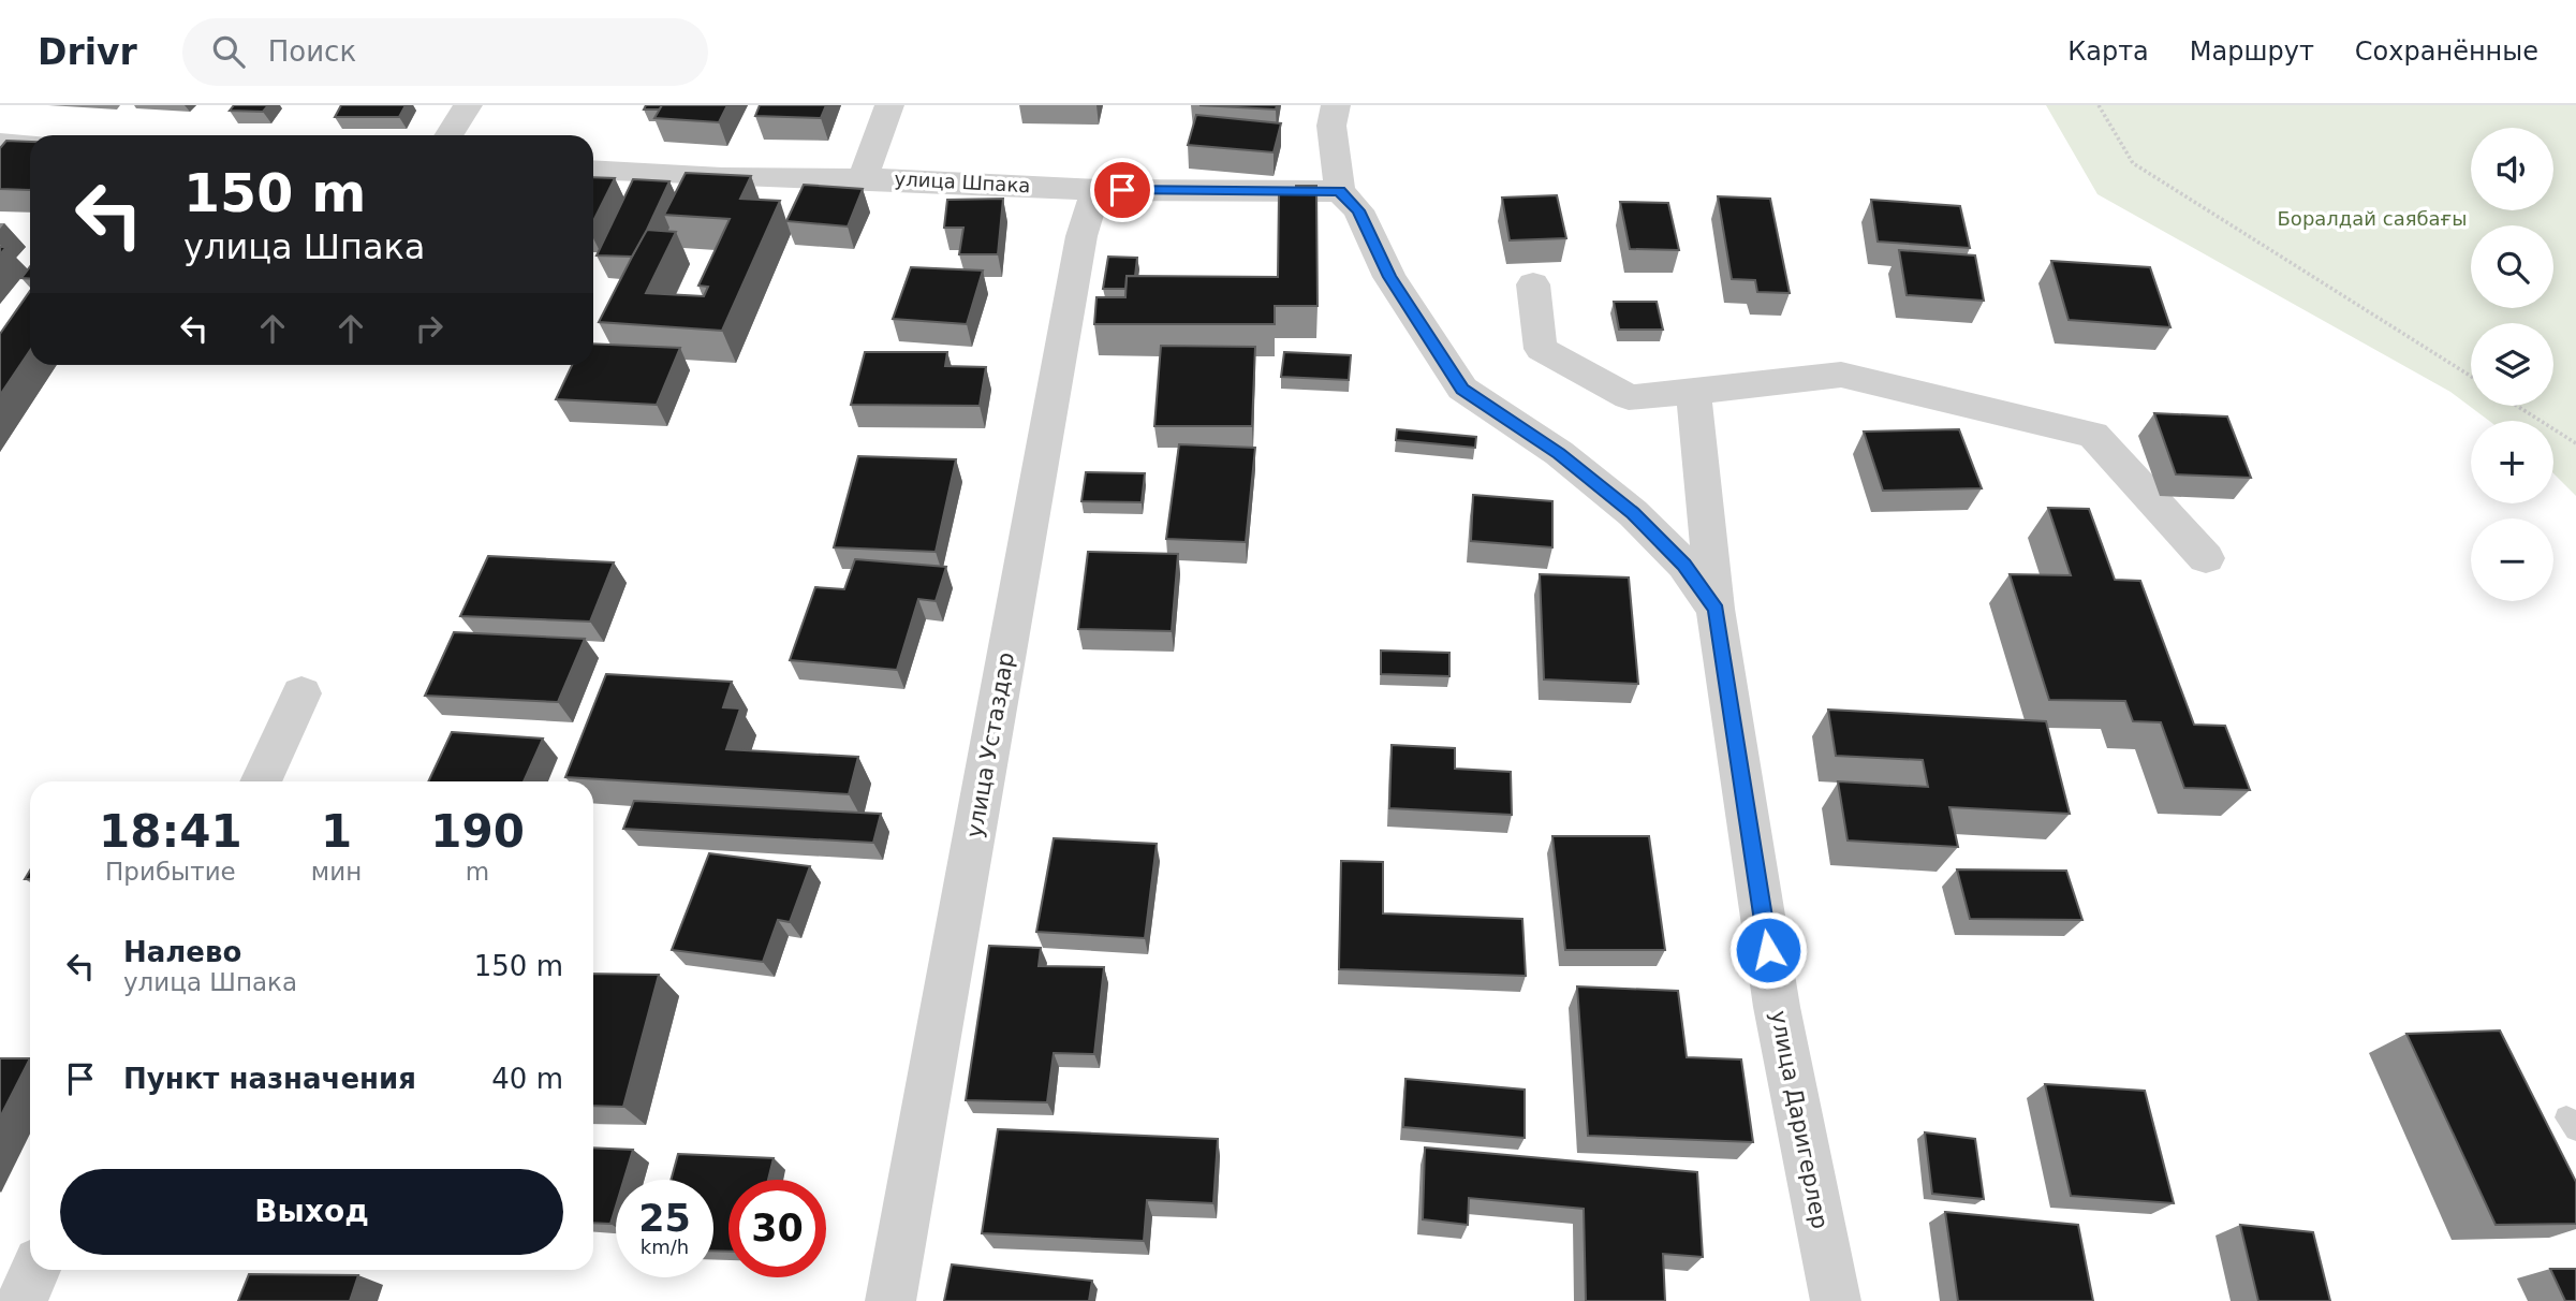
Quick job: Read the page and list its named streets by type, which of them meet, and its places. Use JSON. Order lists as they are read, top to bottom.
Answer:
{
  "streets": {
    "street": ["улица Шпака", "улица Устаздар", "улица Даригерлер"]
  },
  "crossings": [
    ["улица Шпака", "улица Устаздар"],
    ["улица Шпака", "улица Даригерлер"]
  ],
  "parks": ["Боралдай саябағы"],
  "page": {
    "header": "Drivr",
    "search": "Поиск",
    "nav": ["Карта", "Маршрут", "Сохранённые"],
    "map_buttons": ["+", "−"],
    "turn": ["150 m", "улица Шпака"],
    "eta": [
      "18:41",
      "Прибытие",
      "1",
      "мин",
      "190",
      "m"
    ],
    "list": [
      {
        "name": "Налево",
        "note": "улица Шпака",
        "value": "150 m"
      },
      {
        "name": "Пункт назначения",
        "value": "40 m"
      }
    ],
    "buttons": "Выход",
    "speed": "25 km/h",
    "limit": "30"
  }
}
